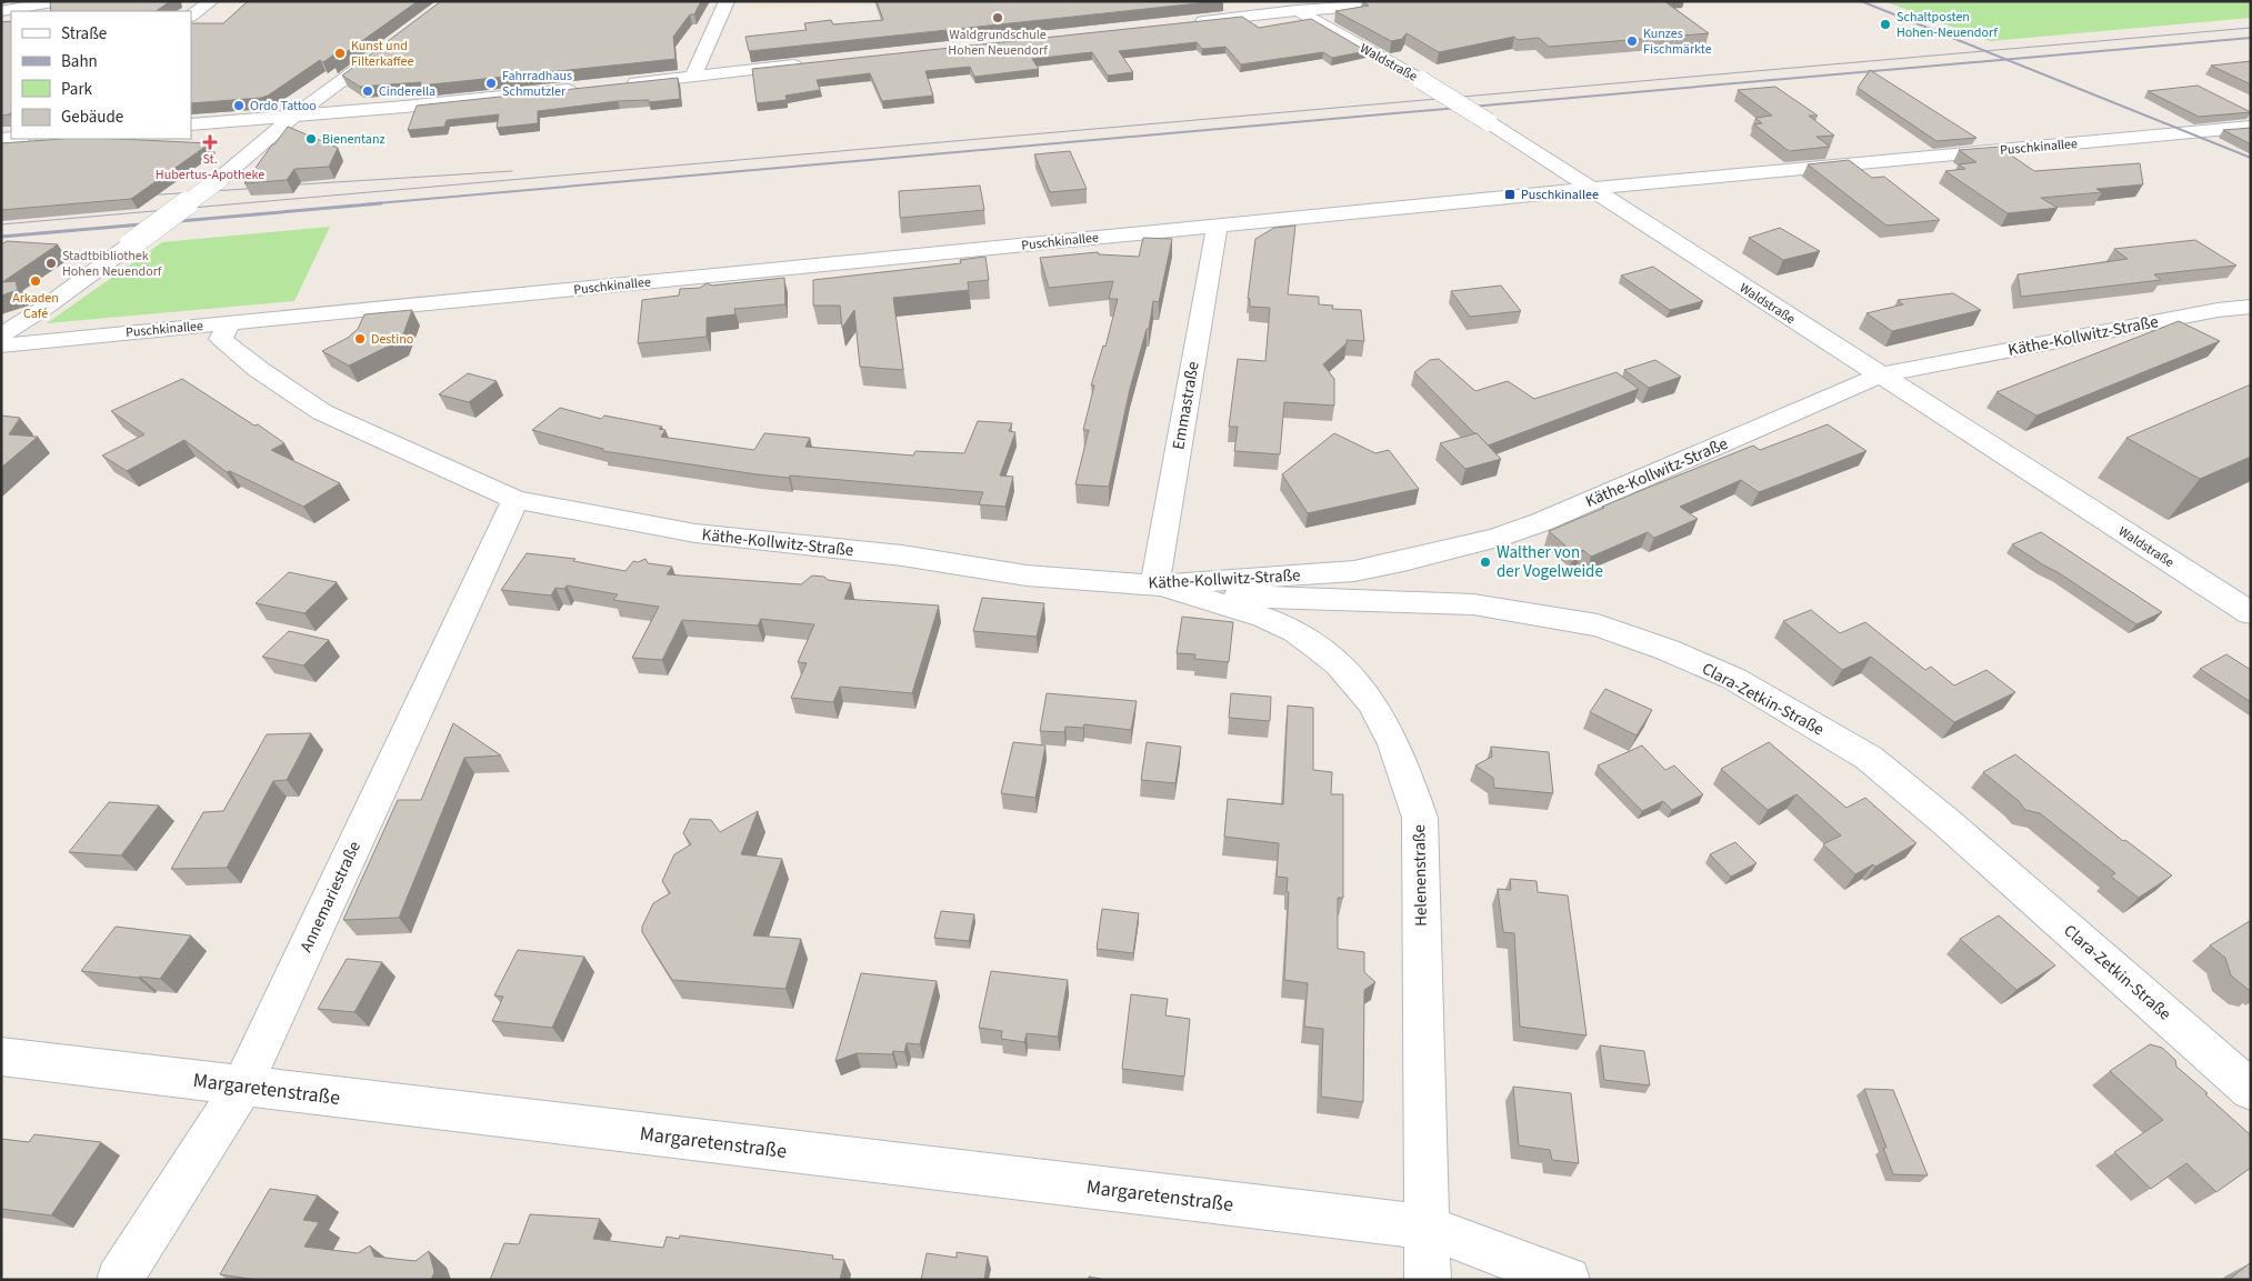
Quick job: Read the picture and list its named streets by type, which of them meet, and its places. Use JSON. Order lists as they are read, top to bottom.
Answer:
{
  "streets": {
    "street": [
      "Waldstraße",
      "Puschkinallee",
      "Käthe-Kollwitz-Straße",
      "Emmastraße",
      "Clara-Zetkin-Straße",
      "Helenenstraße",
      "Annemariestraße",
      "Margaretenstraße"
    ]
  },
  "crossings": [
    ["Waldstraße", "Puschkinallee"],
    ["Waldstraße", "Käthe-Kollwitz-Straße"],
    ["Puschkinallee", "Käthe-Kollwitz-Straße"],
    ["Puschkinallee", "Emmastraße"],
    ["Käthe-Kollwitz-Straße", "Emmastraße"],
    ["Käthe-Kollwitz-Straße", "Clara-Zetkin-Straße"],
    ["Käthe-Kollwitz-Straße", "Helenenstraße"],
    ["Käthe-Kollwitz-Straße", "Annemariestraße"],
    ["Emmastraße", "Clara-Zetkin-Straße"],
    ["Emmastraße", "Helenenstraße"],
    ["Clara-Zetkin-Straße", "Helenenstraße"],
    ["Helenenstraße", "Margaretenstraße"],
    ["Annemariestraße", "Margaretenstraße"]
  ],
  "places": {
    "other": [
      "Waldgrundschule Hohen Neuendorf",
      "Schaltposten Hohen-Neuendorf",
      "Kunzes Fischmärkte",
      "Kunst und Filterkaffee",
      "Fahrradhaus Schmutzler",
      "Cinderella",
      "Ordo Tattoo",
      "Bienentanz",
      "Stadtbibliothek Hohen Neuendorf",
      "Arkaden Café",
      "Destino",
      "Walther von der Vogelweide"
    ],
    "health": ["St. Hubertus-Apotheke"],
    "transit": ["Puschkinallee"]
  },
  "legend": [
    "Straße",
    "Bahn",
    "Park",
    "Gebäude"
  ]
}
